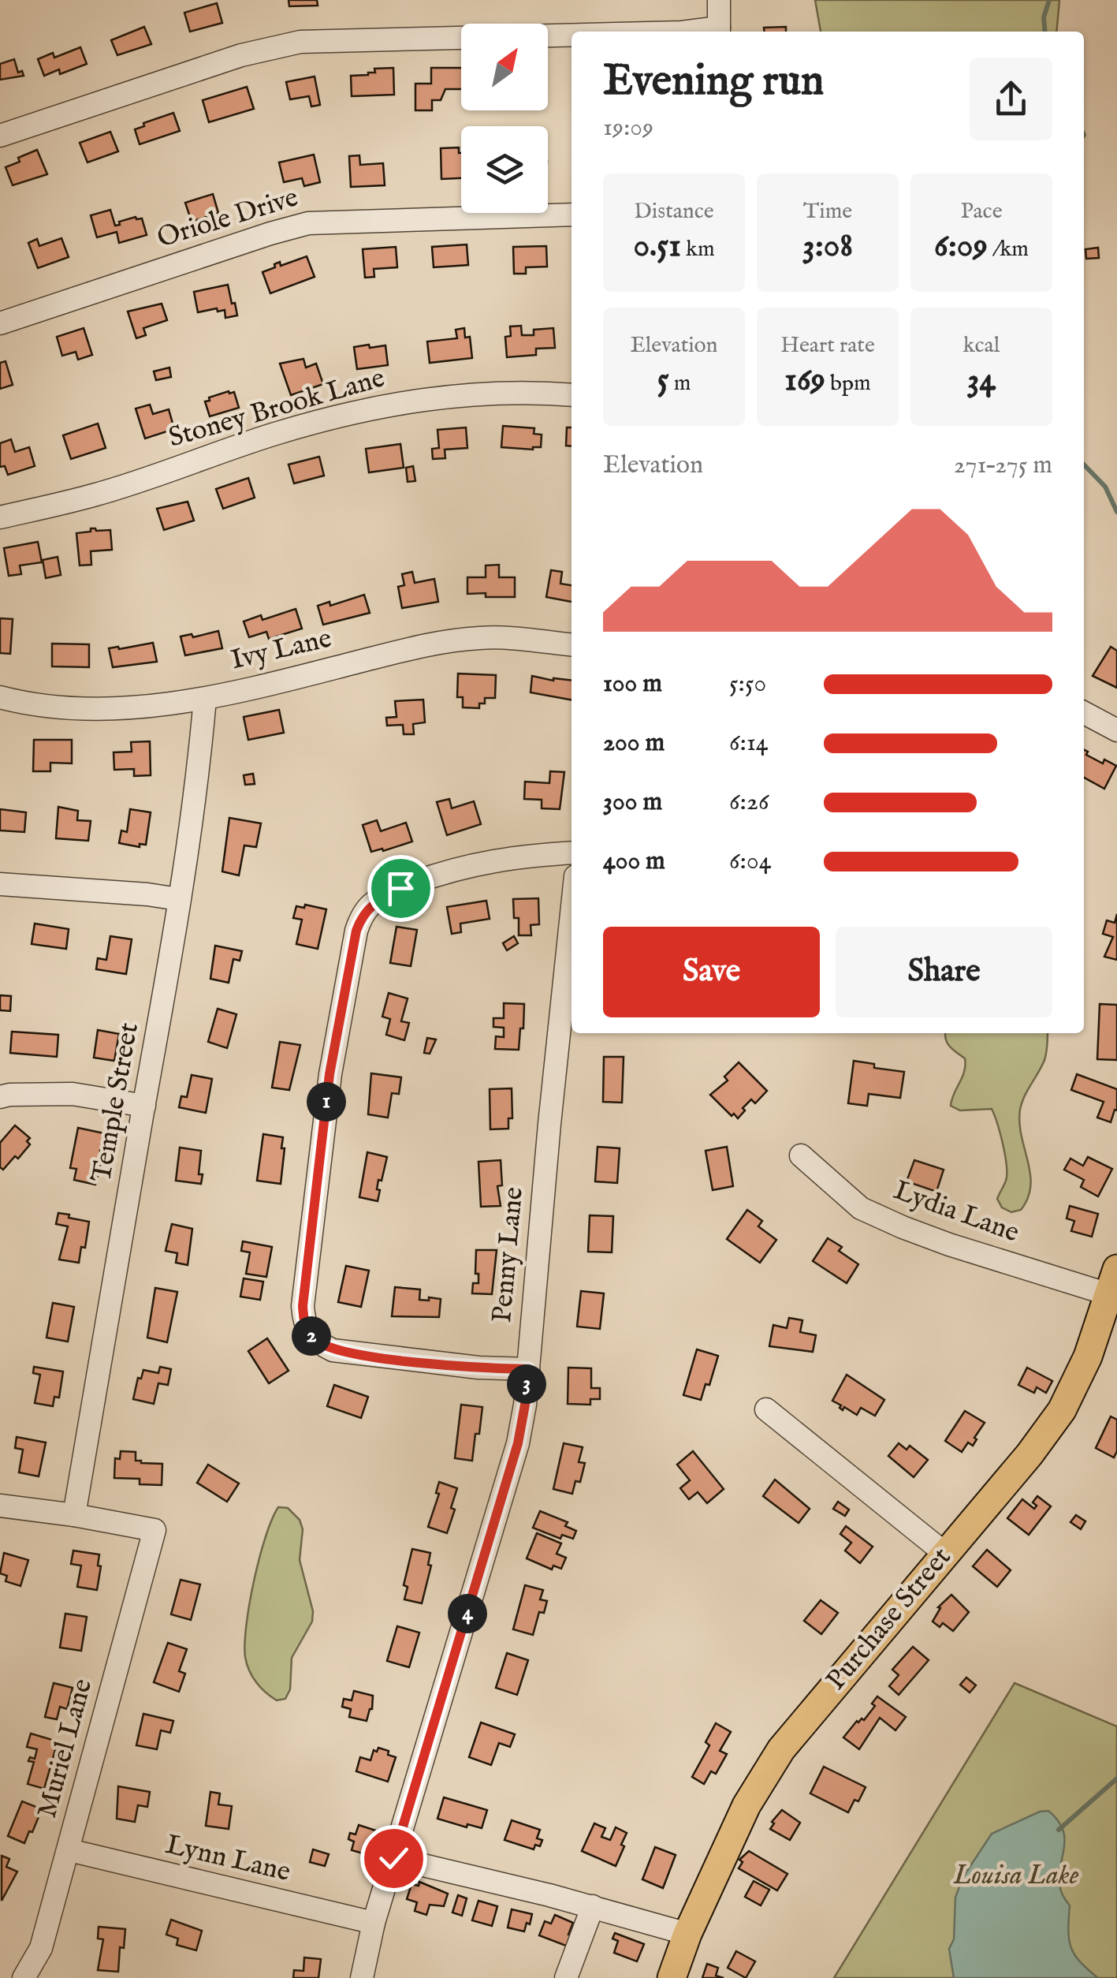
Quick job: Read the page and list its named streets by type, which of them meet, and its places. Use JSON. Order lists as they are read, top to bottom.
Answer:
{
  "streets": {
    "main road": ["Purchase Street"],
    "street": [
      "Oriole Drive",
      "Stoney Brook Lane",
      "Ivy Lane",
      "Temple Street",
      "Lydia Lane",
      "Penny Lane",
      "Muriel Lane",
      "Lynn Lane"
    ]
  },
  "crossings": [
    ["Ivy Lane", "Temple Street"],
    ["Temple Street", "Muriel Lane"],
    ["Lydia Lane", "Purchase Street"],
    ["Penny Lane", "Lynn Lane"],
    ["Muriel Lane", "Lynn Lane"]
  ],
  "parks": ["Louisa Lake"],
  "north": "top right",
  "page": {
    "heading": ["Evening run", "19:09"],
    "stats": [
      ["Distance", "0.51 km"],
      ["Time", "3:08"],
      ["Pace", "6:09 /km"],
      ["Elevation", "5 m"],
      ["Heart rate", "169 bpm"],
      ["kcal", "34"]
    ],
    "chart": ["Elevation", "271–275 m"],
    "list": [
      {
        "name": "100 m",
        "note": "5:50"
      },
      {
        "name": "200 m",
        "note": "6:14"
      },
      {
        "name": "300 m",
        "note": "6:26"
      },
      {
        "name": "400 m",
        "note": "6:04"
      }
    ],
    "buttons": ["Save", "Share"],
    "pins": [
      "1",
      "2",
      "3",
      "4"
    ]
  }
}
